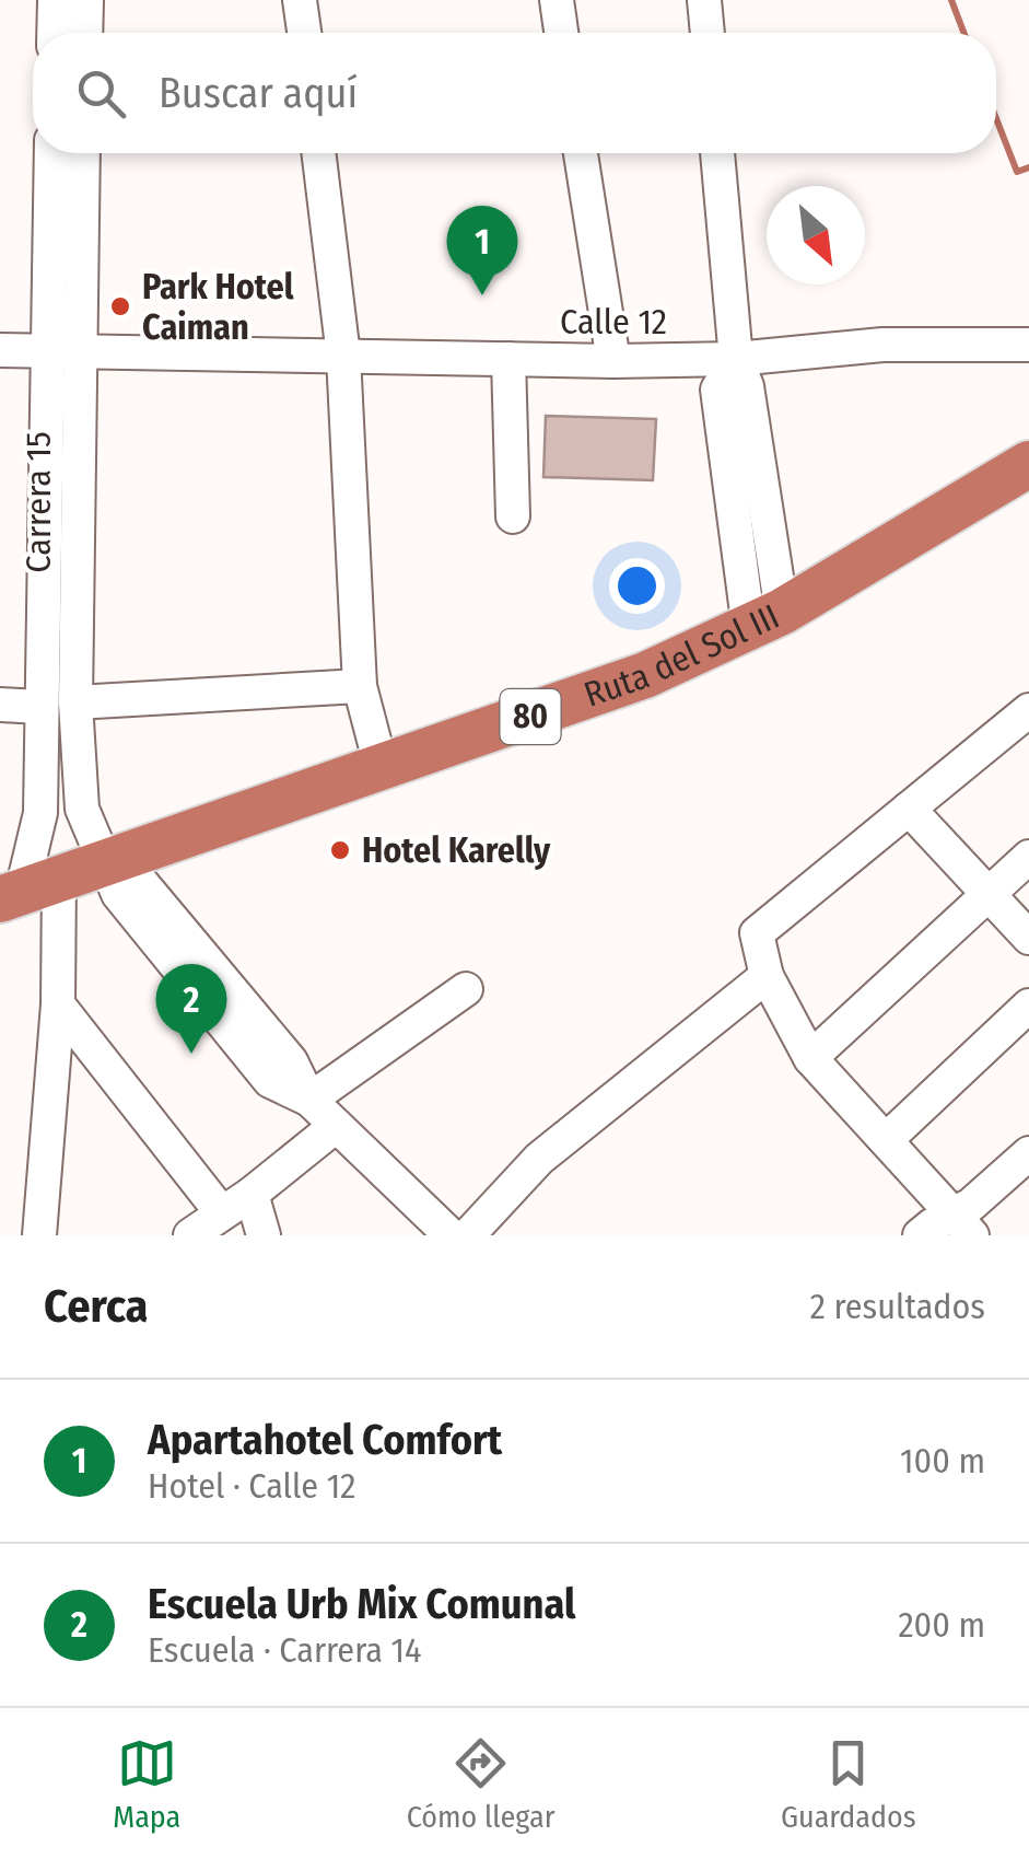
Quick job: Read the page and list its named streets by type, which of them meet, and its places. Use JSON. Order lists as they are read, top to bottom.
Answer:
{
  "streets": {
    "highway": ["Ruta del Sol III", "80"],
    "street": ["Calle 12", "Carrera 15"]
  },
  "crossings": [
    ["Calle 12", "Carrera 15"],
    ["Carrera 15", "Ruta del Sol III"]
  ],
  "places": ["Park Hotel Caiman", "Hotel Karelly"],
  "north": "bottom right",
  "page": {
    "search": "Buscar aquí",
    "pins": ["1", "2"],
    "heading": ["Cerca", "2 resultados"],
    "list": [
      {
        "mark": "1",
        "name": "Apartahotel Comfort",
        "note": "Hotel · Calle 12",
        "value": "100 m"
      },
      {
        "mark": "2",
        "name": "Escuela Urb Mix Comunal",
        "note": "Escuela · Carrera 14",
        "value": "200 m"
      }
    ],
    "nav": ["Mapa", "Cómo llegar", "Guardados"]
  }
}
